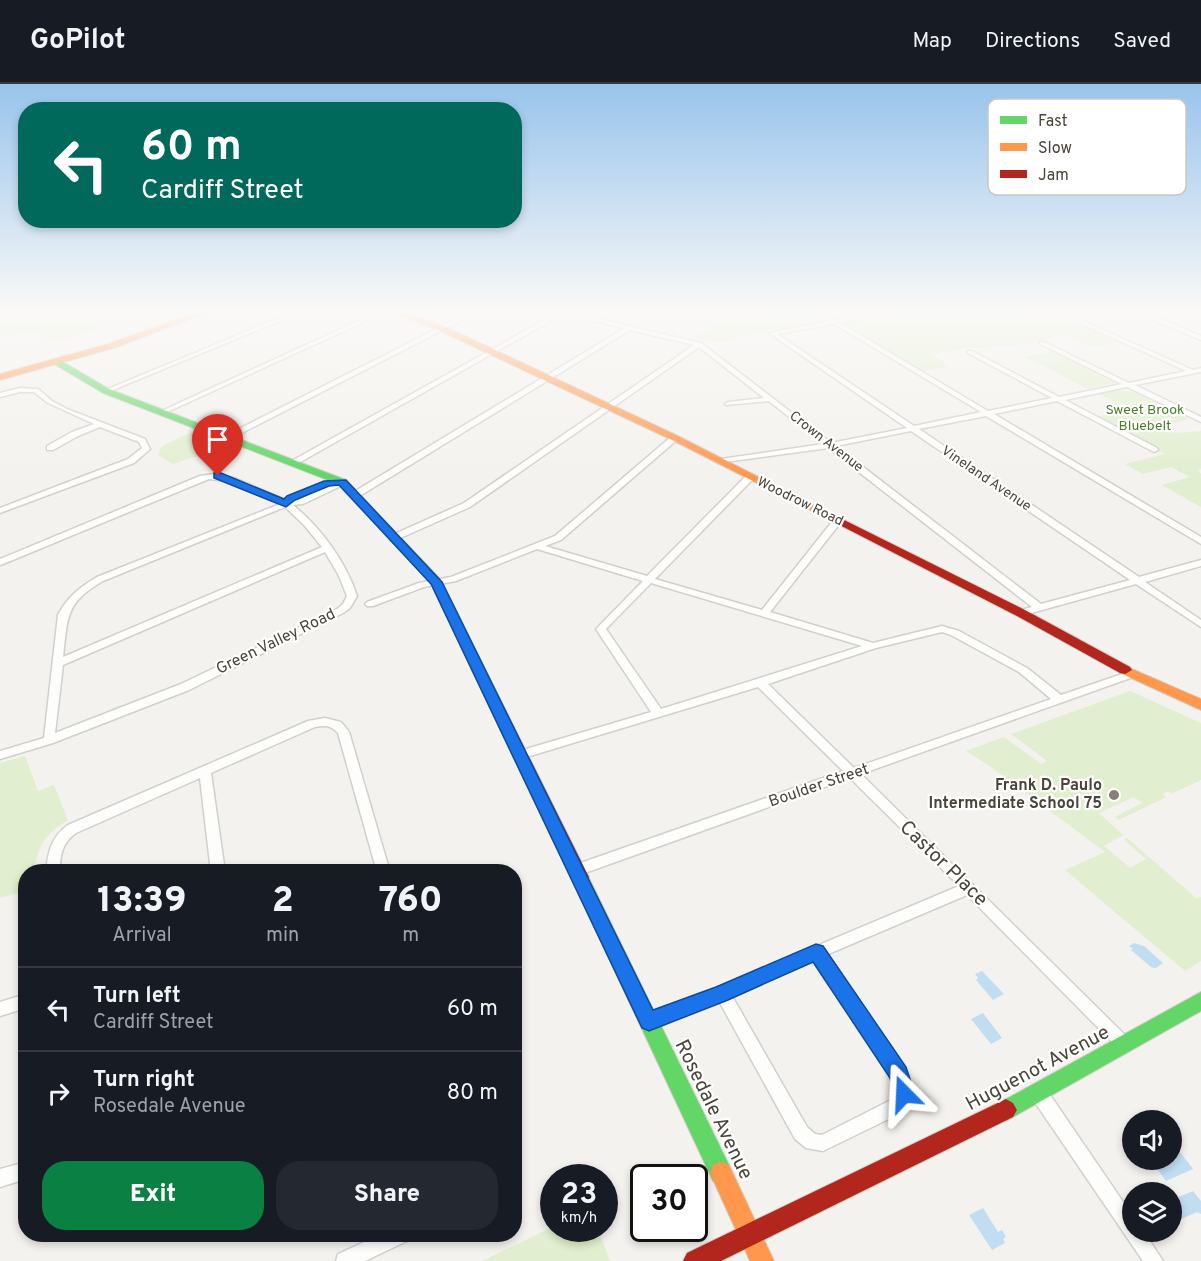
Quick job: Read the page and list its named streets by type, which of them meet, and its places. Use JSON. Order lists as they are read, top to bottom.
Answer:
{
  "streets": {
    "street": [
      "Crown Avenue",
      "Vineland Avenue",
      "Woodrow Road",
      "Green Valley Road",
      "Boulder Street",
      "Castor Place",
      "Huguenot Avenue",
      "Rosedale Avenue"
    ]
  },
  "crossings": [
    ["Woodrow Road", "Boulder Street"],
    ["Boulder Street", "Castor Place"],
    ["Boulder Street", "Rosedale Avenue"],
    ["Castor Place", "Huguenot Avenue"],
    ["Huguenot Avenue", "Rosedale Avenue"]
  ],
  "parks": ["Sweet Brook Bluebelt"],
  "places": ["Frank D. Paulo Intermediate School 75"],
  "legend": ["Fast", "Slow", "Jam"],
  "page": {
    "header": "GoPilot",
    "nav": ["Map", "Directions", "Saved"],
    "turn": ["60 m", "Cardiff Street"],
    "eta": [
      "13:39",
      "Arrival",
      "2",
      "min",
      "760",
      "m"
    ],
    "list": [
      {
        "name": "Turn left",
        "note": "Cardiff Street",
        "value": "60 m"
      },
      {
        "name": "Turn right",
        "note": "Rosedale Avenue",
        "value": "80 m"
      }
    ],
    "buttons": ["Exit", "Share"],
    "speed": "23 km/h",
    "limit": "30"
  }
}
